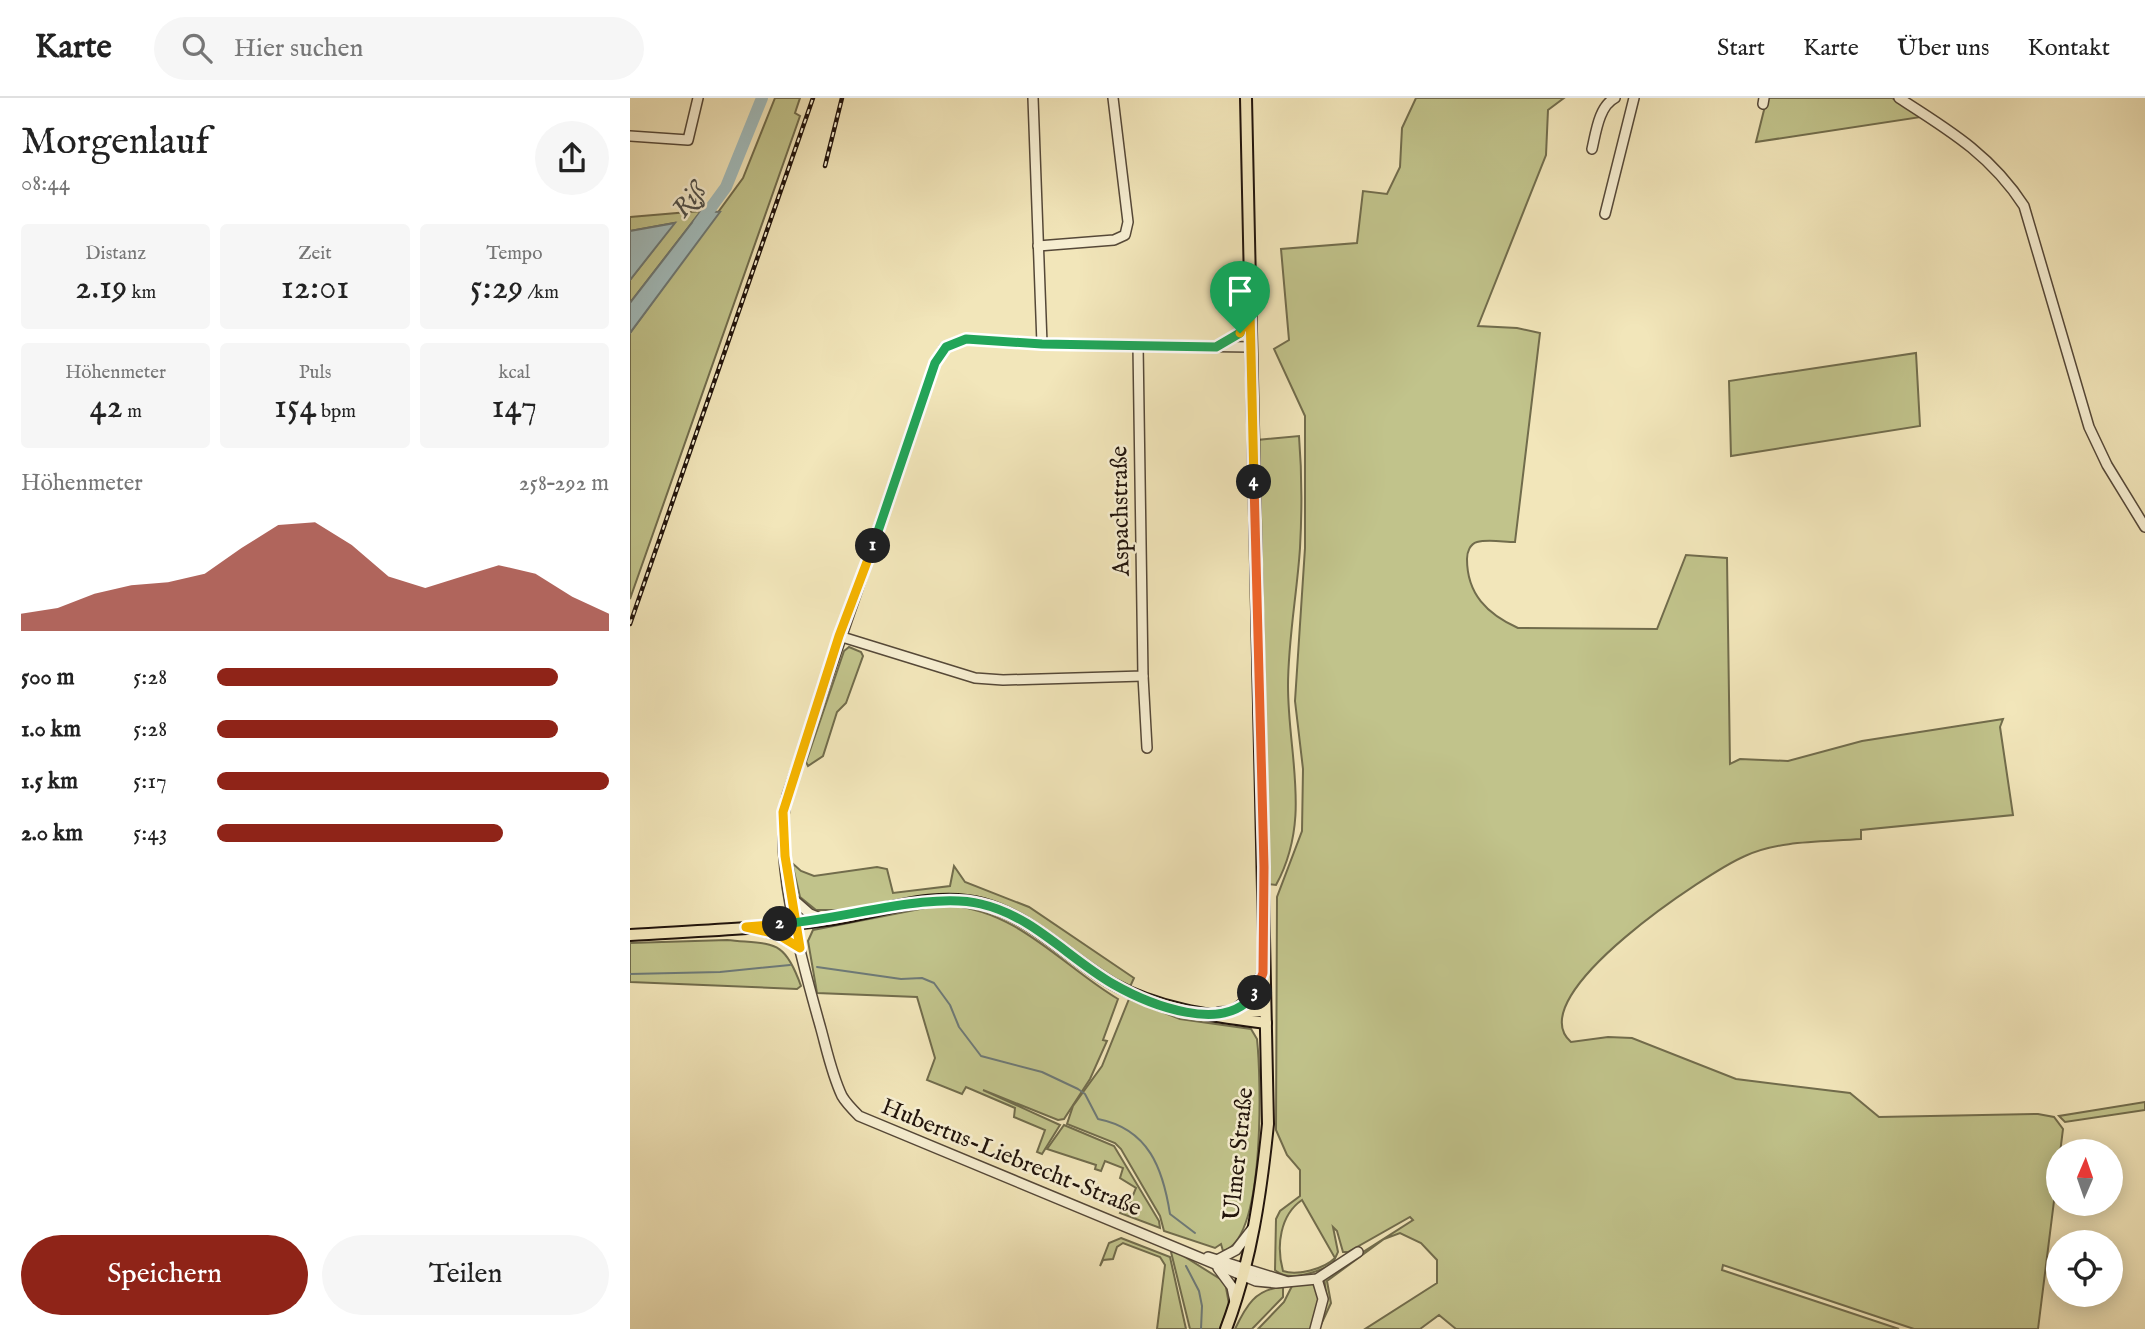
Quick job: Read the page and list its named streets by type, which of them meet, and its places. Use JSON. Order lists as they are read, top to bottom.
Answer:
{
  "streets": {
    "main road": ["Ulmer Straße"],
    "street": ["Aspachstraße", "Hubertus-Liebrecht-Straße"]
  },
  "crossings": [
    ["Aspachstraße", "Hubertus-Liebrecht-Straße"],
    ["Ulmer Straße", "Hubertus-Liebrecht-Straße"]
  ],
  "water": ["Riß"],
  "north": "top",
  "page": {
    "header": "Karte",
    "search": "Hier suchen",
    "nav": [
      "Start",
      "Karte",
      "Über uns",
      "Kontakt"
    ],
    "heading": ["Morgenlauf", "08:44"],
    "stats": [
      ["Distanz", "2.19 km"],
      ["Zeit", "12:01"],
      ["Tempo", "5:29 /km"],
      ["Höhenmeter", "42 m"],
      ["Puls", "154 bpm"],
      ["kcal", "147"]
    ],
    "chart": ["Höhenmeter", "258–292 m"],
    "pins": [
      "4",
      "1",
      "2",
      "3"
    ],
    "list": [
      {
        "name": "500 m",
        "note": "5:28"
      },
      {
        "name": "1.0 km",
        "note": "5:28"
      },
      {
        "name": "1.5 km",
        "note": "5:17"
      },
      {
        "name": "2.0 km",
        "note": "5:43"
      }
    ],
    "buttons": ["Speichern", "Teilen"]
  }
}
